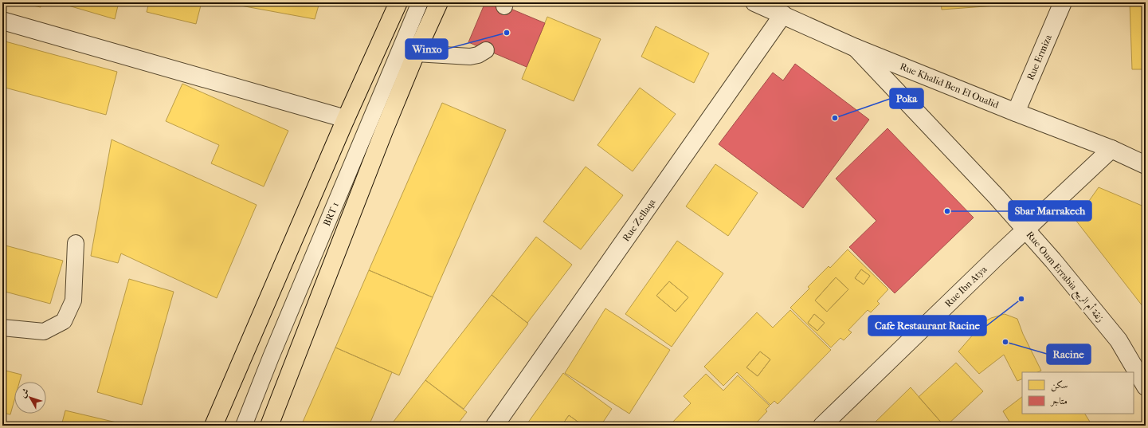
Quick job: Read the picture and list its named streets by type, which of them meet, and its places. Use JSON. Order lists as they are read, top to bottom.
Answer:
{
  "streets": {
    "street": [
      "Rue Ermiza",
      "Rue Khalid Ben El Oualid",
      "Rue Zellaqa",
      "Rue Oum Errabia زنقة أم الربيع",
      "Rue Ibn Atya"
    ],
    "lane": ["BRT 1"]
  },
  "crossings": [
    ["Rue Ermiza", "Rue Khalid Ben El Oualid"],
    ["Rue Khalid Ben El Oualid", "Rue Zellaqa"],
    ["Rue Khalid Ben El Oualid", "Rue Oum Errabia زنقة أم الربيع"],
    ["Rue Khalid Ben El Oualid", "Rue Ibn Atya"],
    ["Rue Oum Errabia زنقة أم الربيع", "Rue Ibn Atya"]
  ],
  "places": [
    "Winxo",
    "Poka",
    "Sbar Marrakech",
    "Cafe Restaurant Racine",
    "Racine"
  ],
  "legend": ["سكن", "متاجر"],
  "north": "top left"
}
